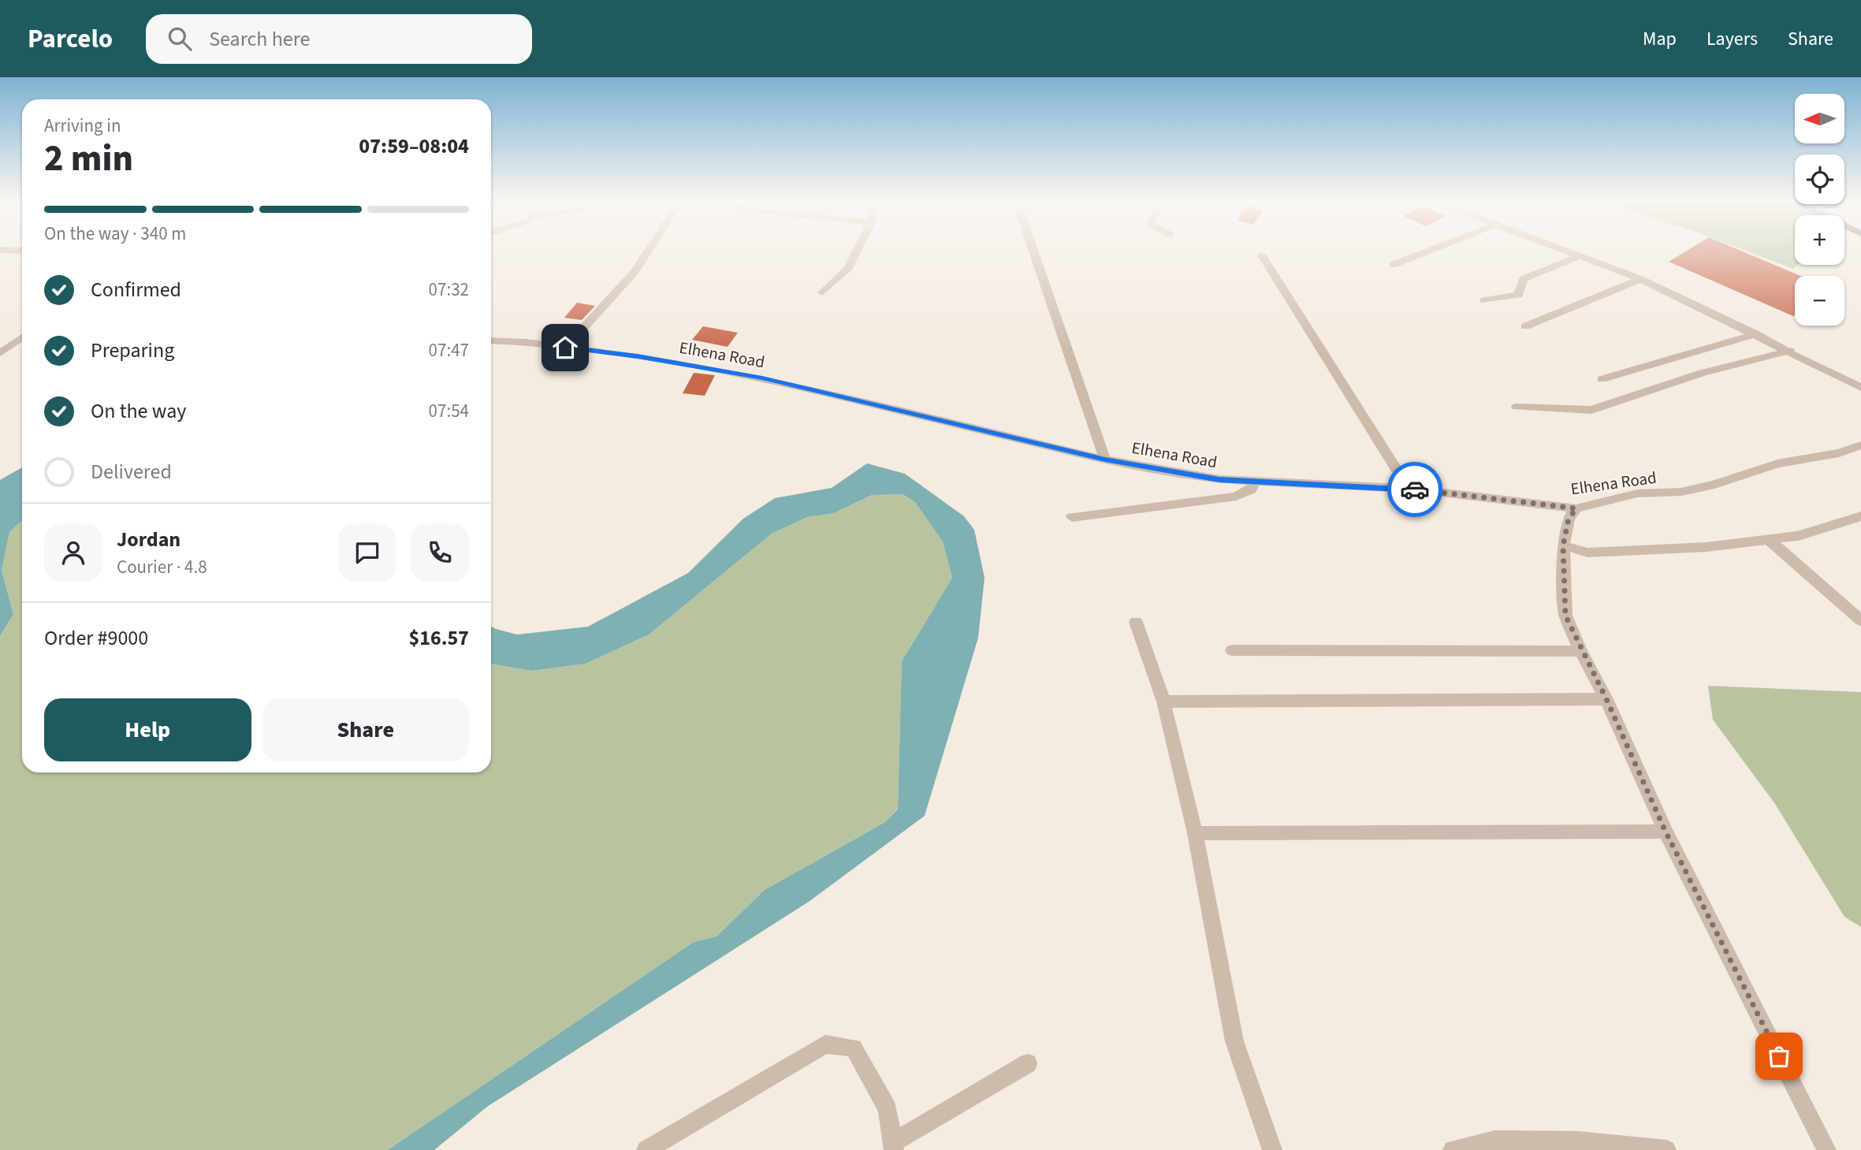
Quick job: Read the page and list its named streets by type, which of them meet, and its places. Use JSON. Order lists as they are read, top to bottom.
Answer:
{
  "streets": {
    "street": ["Elhena Road"]
  },
  "north": "left",
  "page": {
    "header": "Parcelo",
    "search": "Search here",
    "nav": ["Map", "Layers", "Share"],
    "map_buttons": ["+", "−"],
    "heading": ["2 min", "Arriving in", "07:59–08:04"],
    "panel": [
      "Jordan",
      "Courier · 4.8",
      "Order #9000",
      "$16.57"
    ],
    "bar": "On the way · 340 m",
    "list": [
      ["Confirmed", "07:32"],
      ["Preparing", "07:47"],
      ["On the way", "07:54"],
      "Delivered"
    ],
    "buttons": ["Help", "Share"]
  }
}
